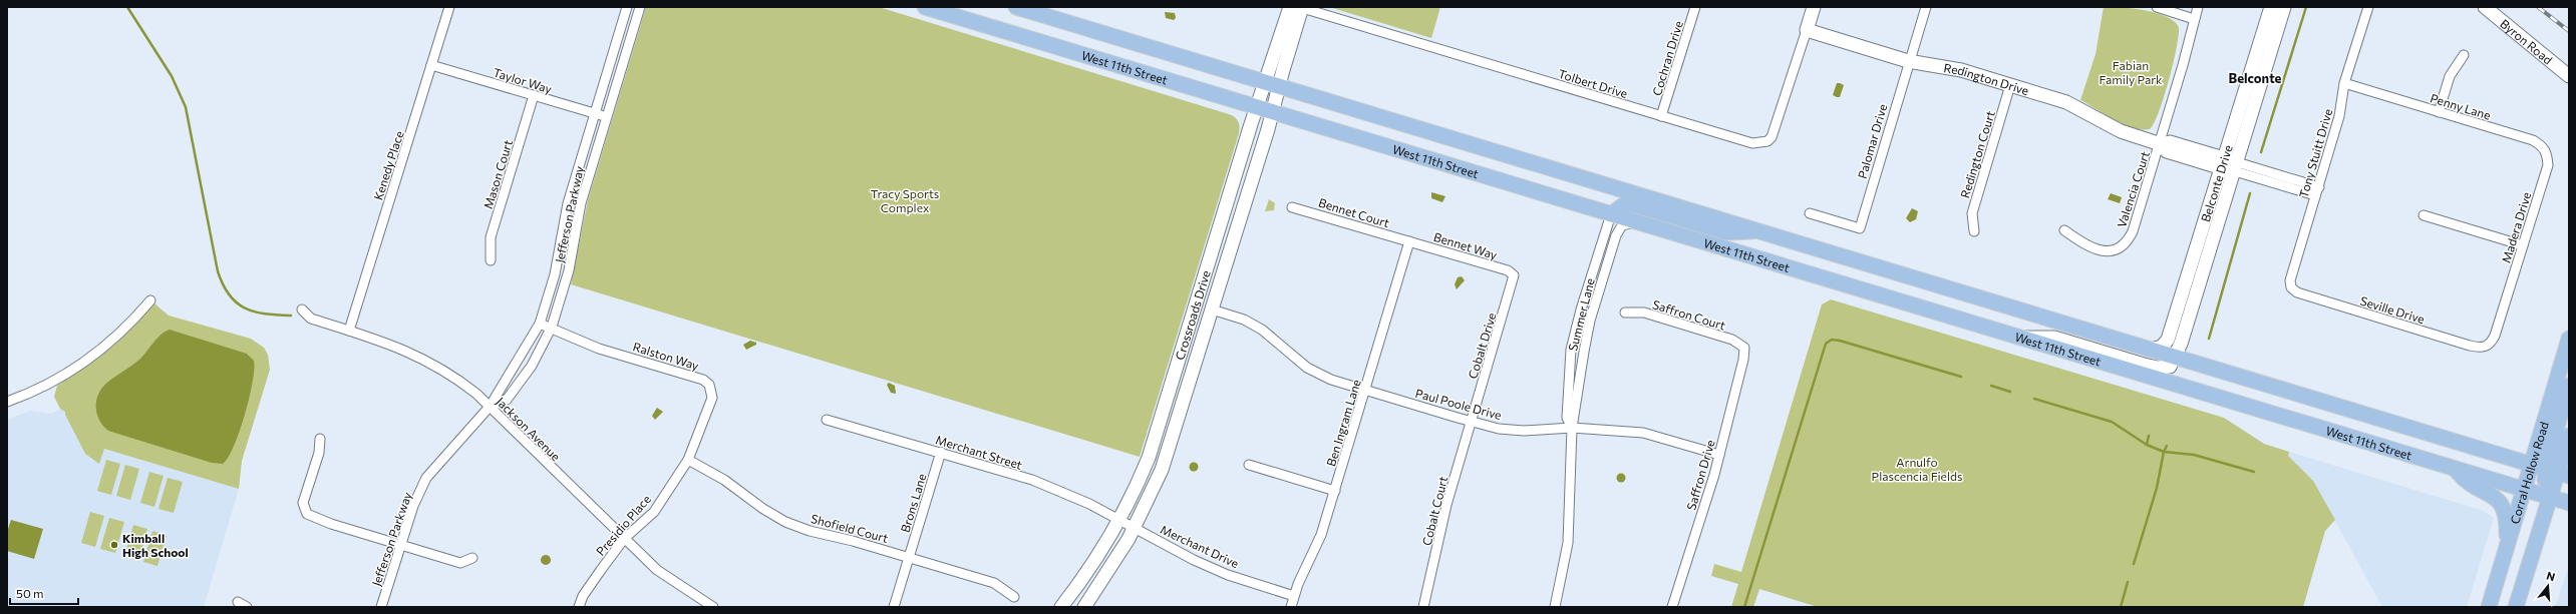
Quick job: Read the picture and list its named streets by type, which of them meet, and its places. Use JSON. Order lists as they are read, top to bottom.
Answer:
{
  "streets": {
    "main road": ["West 11th Street", "Corral Hollow Road"],
    "street": [
      "Byron Road",
      "Cochran Drive",
      "Redington Drive",
      "Taylor Way",
      "Tolbert Drive",
      "Penny Lane",
      "Palomar Drive",
      "Tony Stuitt Drive",
      "Redington Court",
      "Kenedy Place",
      "Mason Court",
      "Belconte Drive",
      "Valencia Court",
      "Bennet Court",
      "Jefferson Parkway",
      "Madera Drive",
      "Bennet Way",
      "Seville Drive",
      "Crossroads Drive",
      "Summer Lane",
      "Saffron Court",
      "Cobalt Drive",
      "Ralston Way",
      "Paul Poole Drive",
      "Ben Ingram Lane",
      "Jackson Avenue",
      "Merchant Street",
      "Saffron Drive",
      "Brons Lane",
      "Cobalt Court",
      "Presidio Place",
      "Shofield Court",
      "Merchant Drive"
    ]
  },
  "crossings": [
    ["Cochran Drive", "Tolbert Drive"],
    ["West 11th Street", "Crossroads Drive"],
    ["West 11th Street", "Summer Lane"],
    ["West 11th Street", "Corral Hollow Road"],
    ["Redington Drive", "Tolbert Drive"],
    ["Redington Drive", "Palomar Drive"],
    ["Redington Drive", "Tony Stuitt Drive"],
    ["Redington Drive", "Redington Court"],
    ["Redington Drive", "Belconte Drive"],
    ["Redington Drive", "Valencia Court"],
    ["Taylor Way", "Kenedy Place"],
    ["Taylor Way", "Mason Court"],
    ["Taylor Way", "Jefferson Parkway"],
    ["Tolbert Drive", "Crossroads Drive"],
    ["Penny Lane", "Tony Stuitt Drive"],
    ["Penny Lane", "Madera Drive"],
    ["Tony Stuitt Drive", "Seville Drive"],
    ["Kenedy Place", "Jackson Avenue"],
    ["Bennet Court", "Bennet Way"],
    ["Bennet Court", "Ben Ingram Lane"],
    ["Jefferson Parkway", "Ralston Way"],
    ["Jefferson Parkway", "Jackson Avenue"],
    ["Madera Drive", "Seville Drive"],
    ["Bennet Way", "Cobalt Drive"],
    ["Bennet Way", "Ben Ingram Lane"],
    ["Crossroads Drive", "Paul Poole Drive"],
    ["Crossroads Drive", "Merchant Street"],
    ["Crossroads Drive", "Merchant Drive"],
    ["Summer Lane", "Paul Poole Drive"],
    ["Saffron Court", "Saffron Drive"],
    ["Cobalt Drive", "Paul Poole Drive"],
    ["Cobalt Drive", "Cobalt Court"],
    ["Ralston Way", "Presidio Place"],
    ["Ralston Way", "Shofield Court"],
    ["Paul Poole Drive", "Ben Ingram Lane"],
    ["Paul Poole Drive", "Saffron Drive"],
    ["Paul Poole Drive", "Cobalt Court"],
    ["Ben Ingram Lane", "Merchant Drive"],
    ["Jackson Avenue", "Presidio Place"],
    ["Merchant Street", "Brons Lane"],
    ["Merchant Street", "Merchant Drive"],
    ["Brons Lane", "Shofield Court"],
    ["Presidio Place", "Shofield Court"]
  ],
  "districts": ["Belconte"],
  "parks": ["Fabian Family Park", "Tracy Sports Complex", "Arnulfo Plascencia Fields"],
  "places": ["Kimball High School"],
  "scale_bar": "50 m",
  "north": "top"
}
